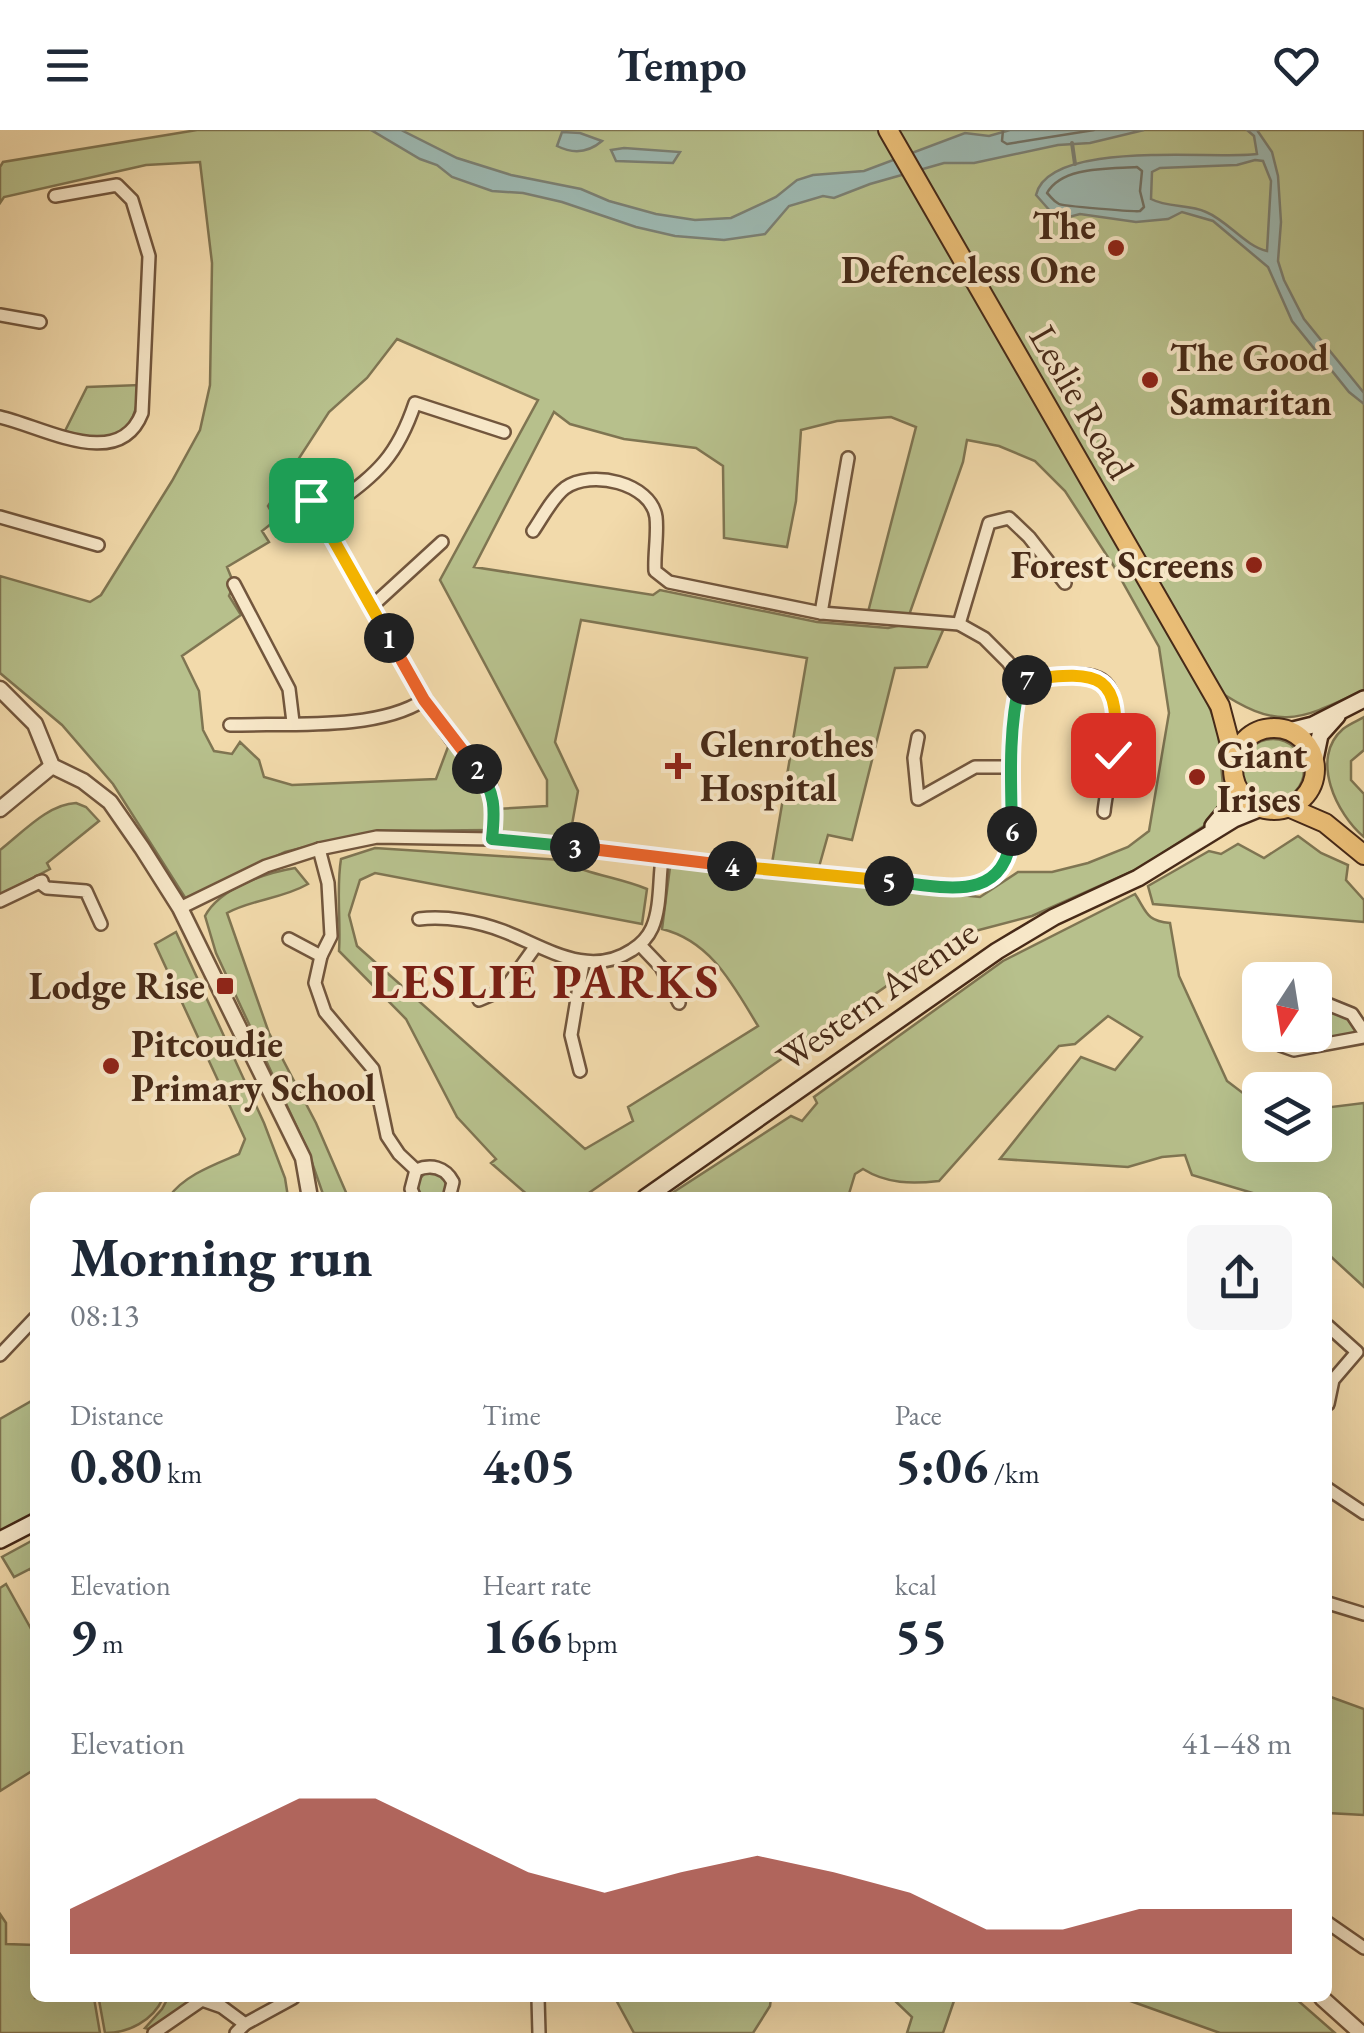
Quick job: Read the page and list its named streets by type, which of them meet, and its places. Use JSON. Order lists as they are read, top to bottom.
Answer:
{
  "streets": {
    "main road": ["Leslie Road", "Western Avenue"]
  },
  "districts": ["LESLIE PARKS"],
  "places": {
    "other": [
      "The Defenceless One",
      "The Good Samaritan",
      "Forest Screens",
      "Giant Irises",
      "Pitcoudie Primary School"
    ],
    "health": ["Glenrothes Hospital"],
    "transit": ["Lodge Rise"]
  },
  "north": "bottom",
  "page": {
    "header": "Tempo",
    "pins": [
      "1",
      "7",
      "2",
      "6",
      "3",
      "4",
      "5"
    ],
    "heading": ["Morning run", "08:13"],
    "stats": [
      ["Distance", "0.80 km"],
      ["Time", "4:05"],
      ["Pace", "5:06 /km"],
      ["Elevation", "9 m"],
      ["Heart rate", "166 bpm"],
      ["kcal", "55"]
    ],
    "chart": ["Elevation", "41–48 m"]
  }
}
